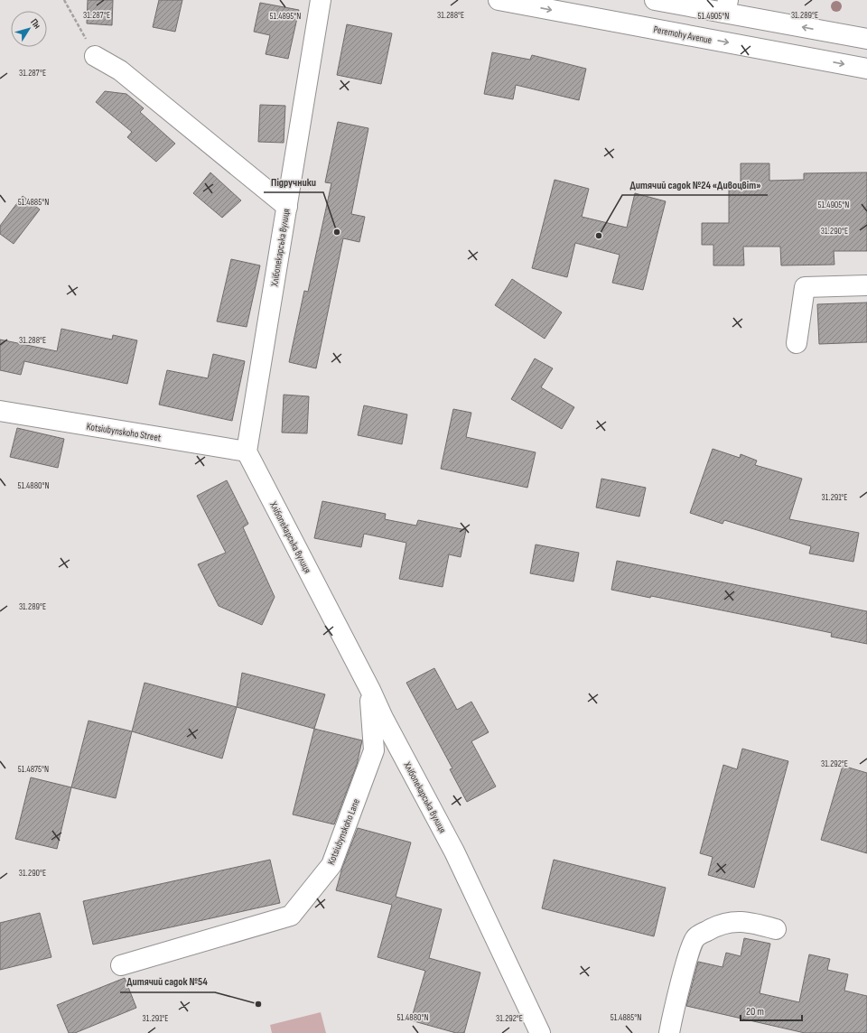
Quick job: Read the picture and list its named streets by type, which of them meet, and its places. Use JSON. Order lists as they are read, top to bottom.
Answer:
{
  "streets": {
    "street": [
      "Peremohy Avenue",
      "Хлібопекарська вулиця",
      "Kotsiubynskoho Street",
      "Kotsiubynskoho Lane"
    ]
  },
  "crossings": [
    ["Хлібопекарська вулиця", "Kotsiubynskoho Street"],
    ["Хлібопекарська вулиця", "Kotsiubynskoho Lane"]
  ],
  "places": ["Підручники", "Дитячий садок №24 «Дивоцвіт»", "Дитячий садок №54"],
  "scale_bar": "20 m",
  "north": "top right",
  "coordinates": [
    "31.287°E",
    "31.288°E",
    "31.289°E",
    "51.4895°N",
    "51.4905°N",
    "51.4885°N",
    "31.290°E",
    "51.4880°N",
    "31.291°E",
    "31.292°E",
    "51.4875°N"
  ]
}
